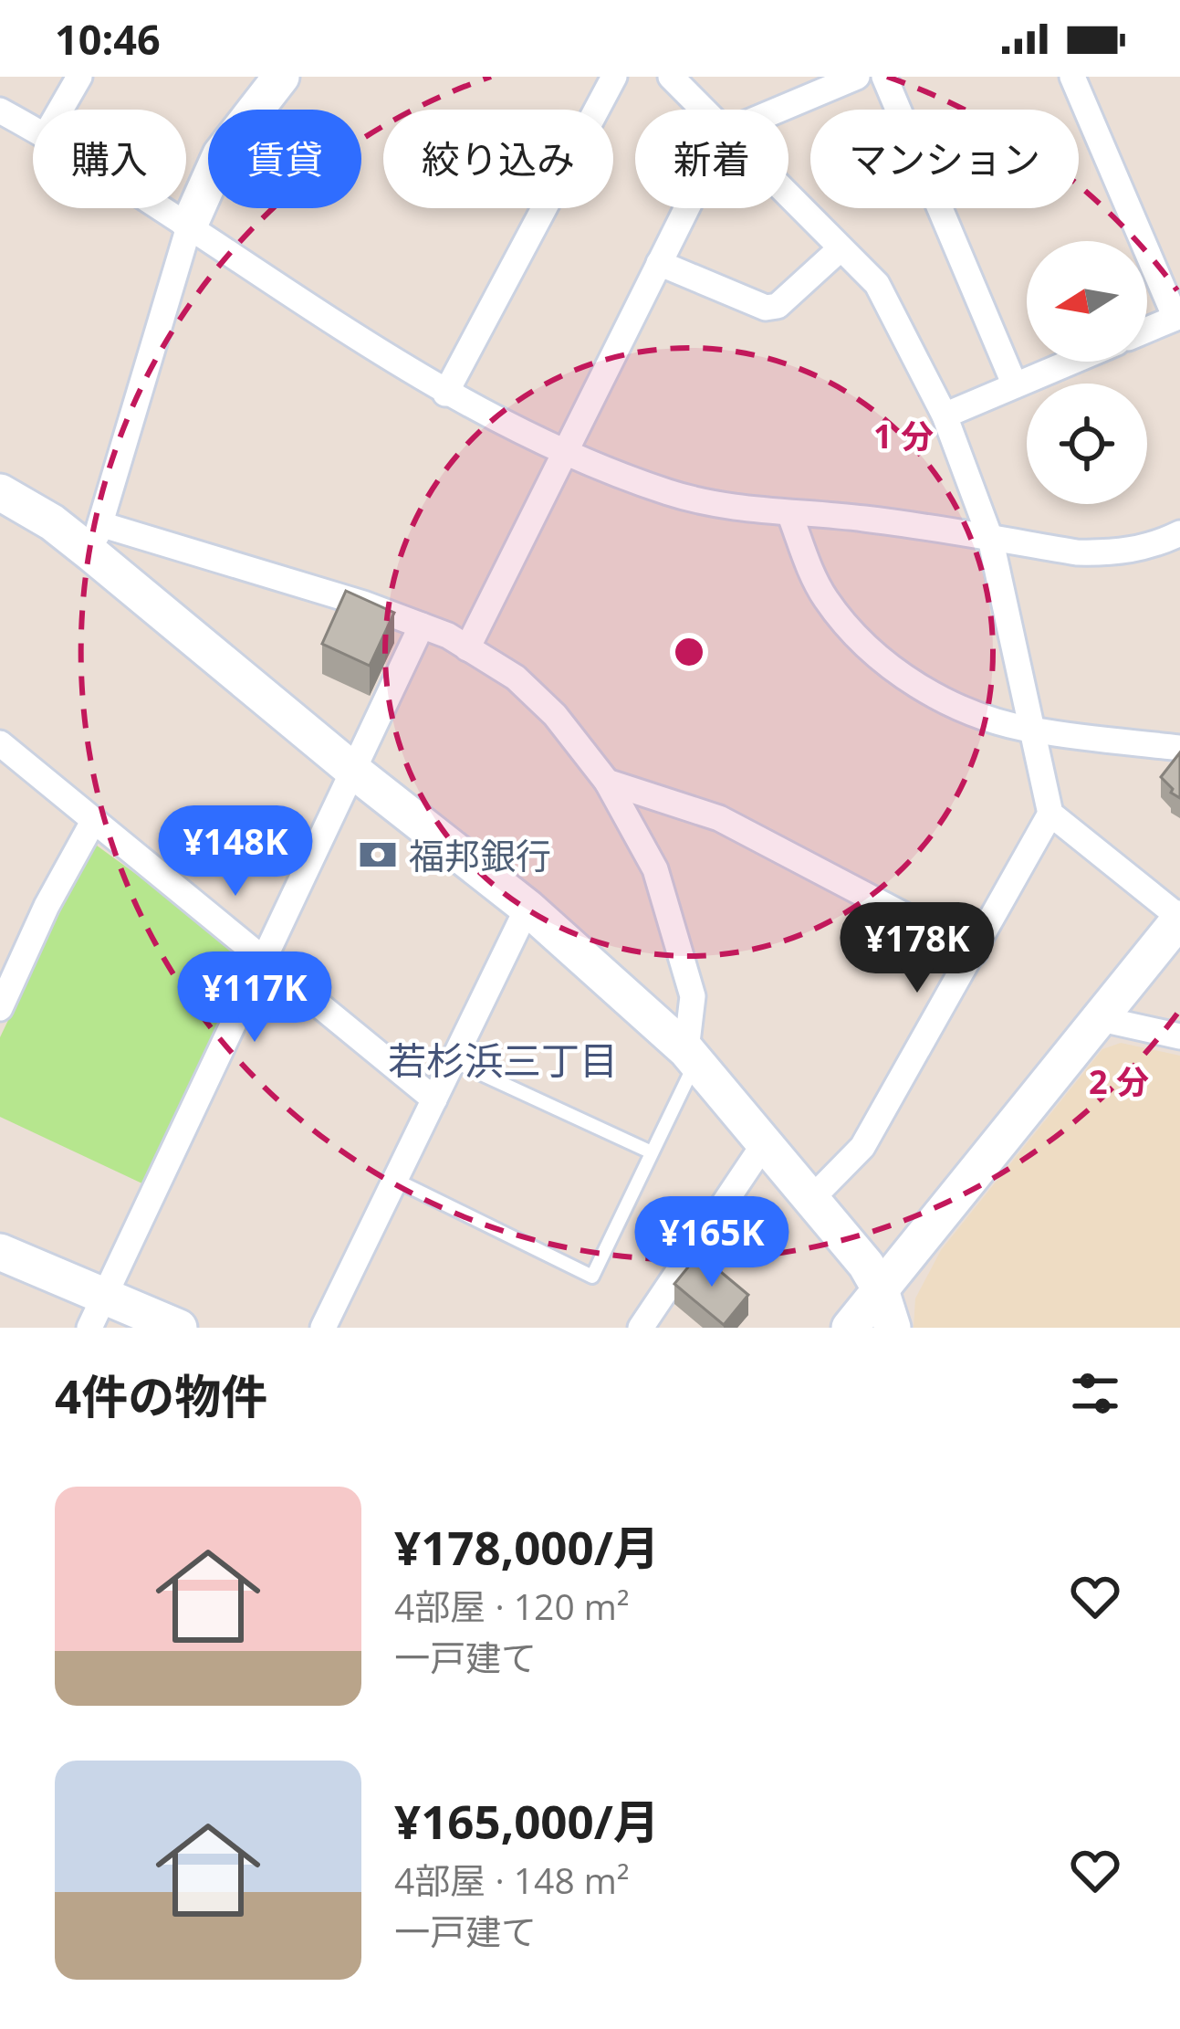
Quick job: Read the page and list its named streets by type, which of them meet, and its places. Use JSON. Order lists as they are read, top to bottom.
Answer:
{
  "districts": ["若杉浜三丁目"],
  "places": {
    "bank": ["福邦銀行"]
  },
  "north": "left",
  "page": {
    "status": "10:46",
    "chip": [
      "購入",
      "賃貸",
      "絞り込み",
      "新着",
      "マンション"
    ],
    "price": [
      "¥148K",
      "¥178K",
      "¥117K",
      "¥165K"
    ],
    "heading": "4件の物件",
    "list": [
      {
        "name": "¥178,000/月",
        "note": "4部屋 · 120 m² · 一戸建て"
      },
      {
        "name": "¥165,000/月",
        "note": "4部屋 · 148 m² · 一戸建て"
      }
    ]
  },
  "rings": ["1 分", "2 分"]
}
